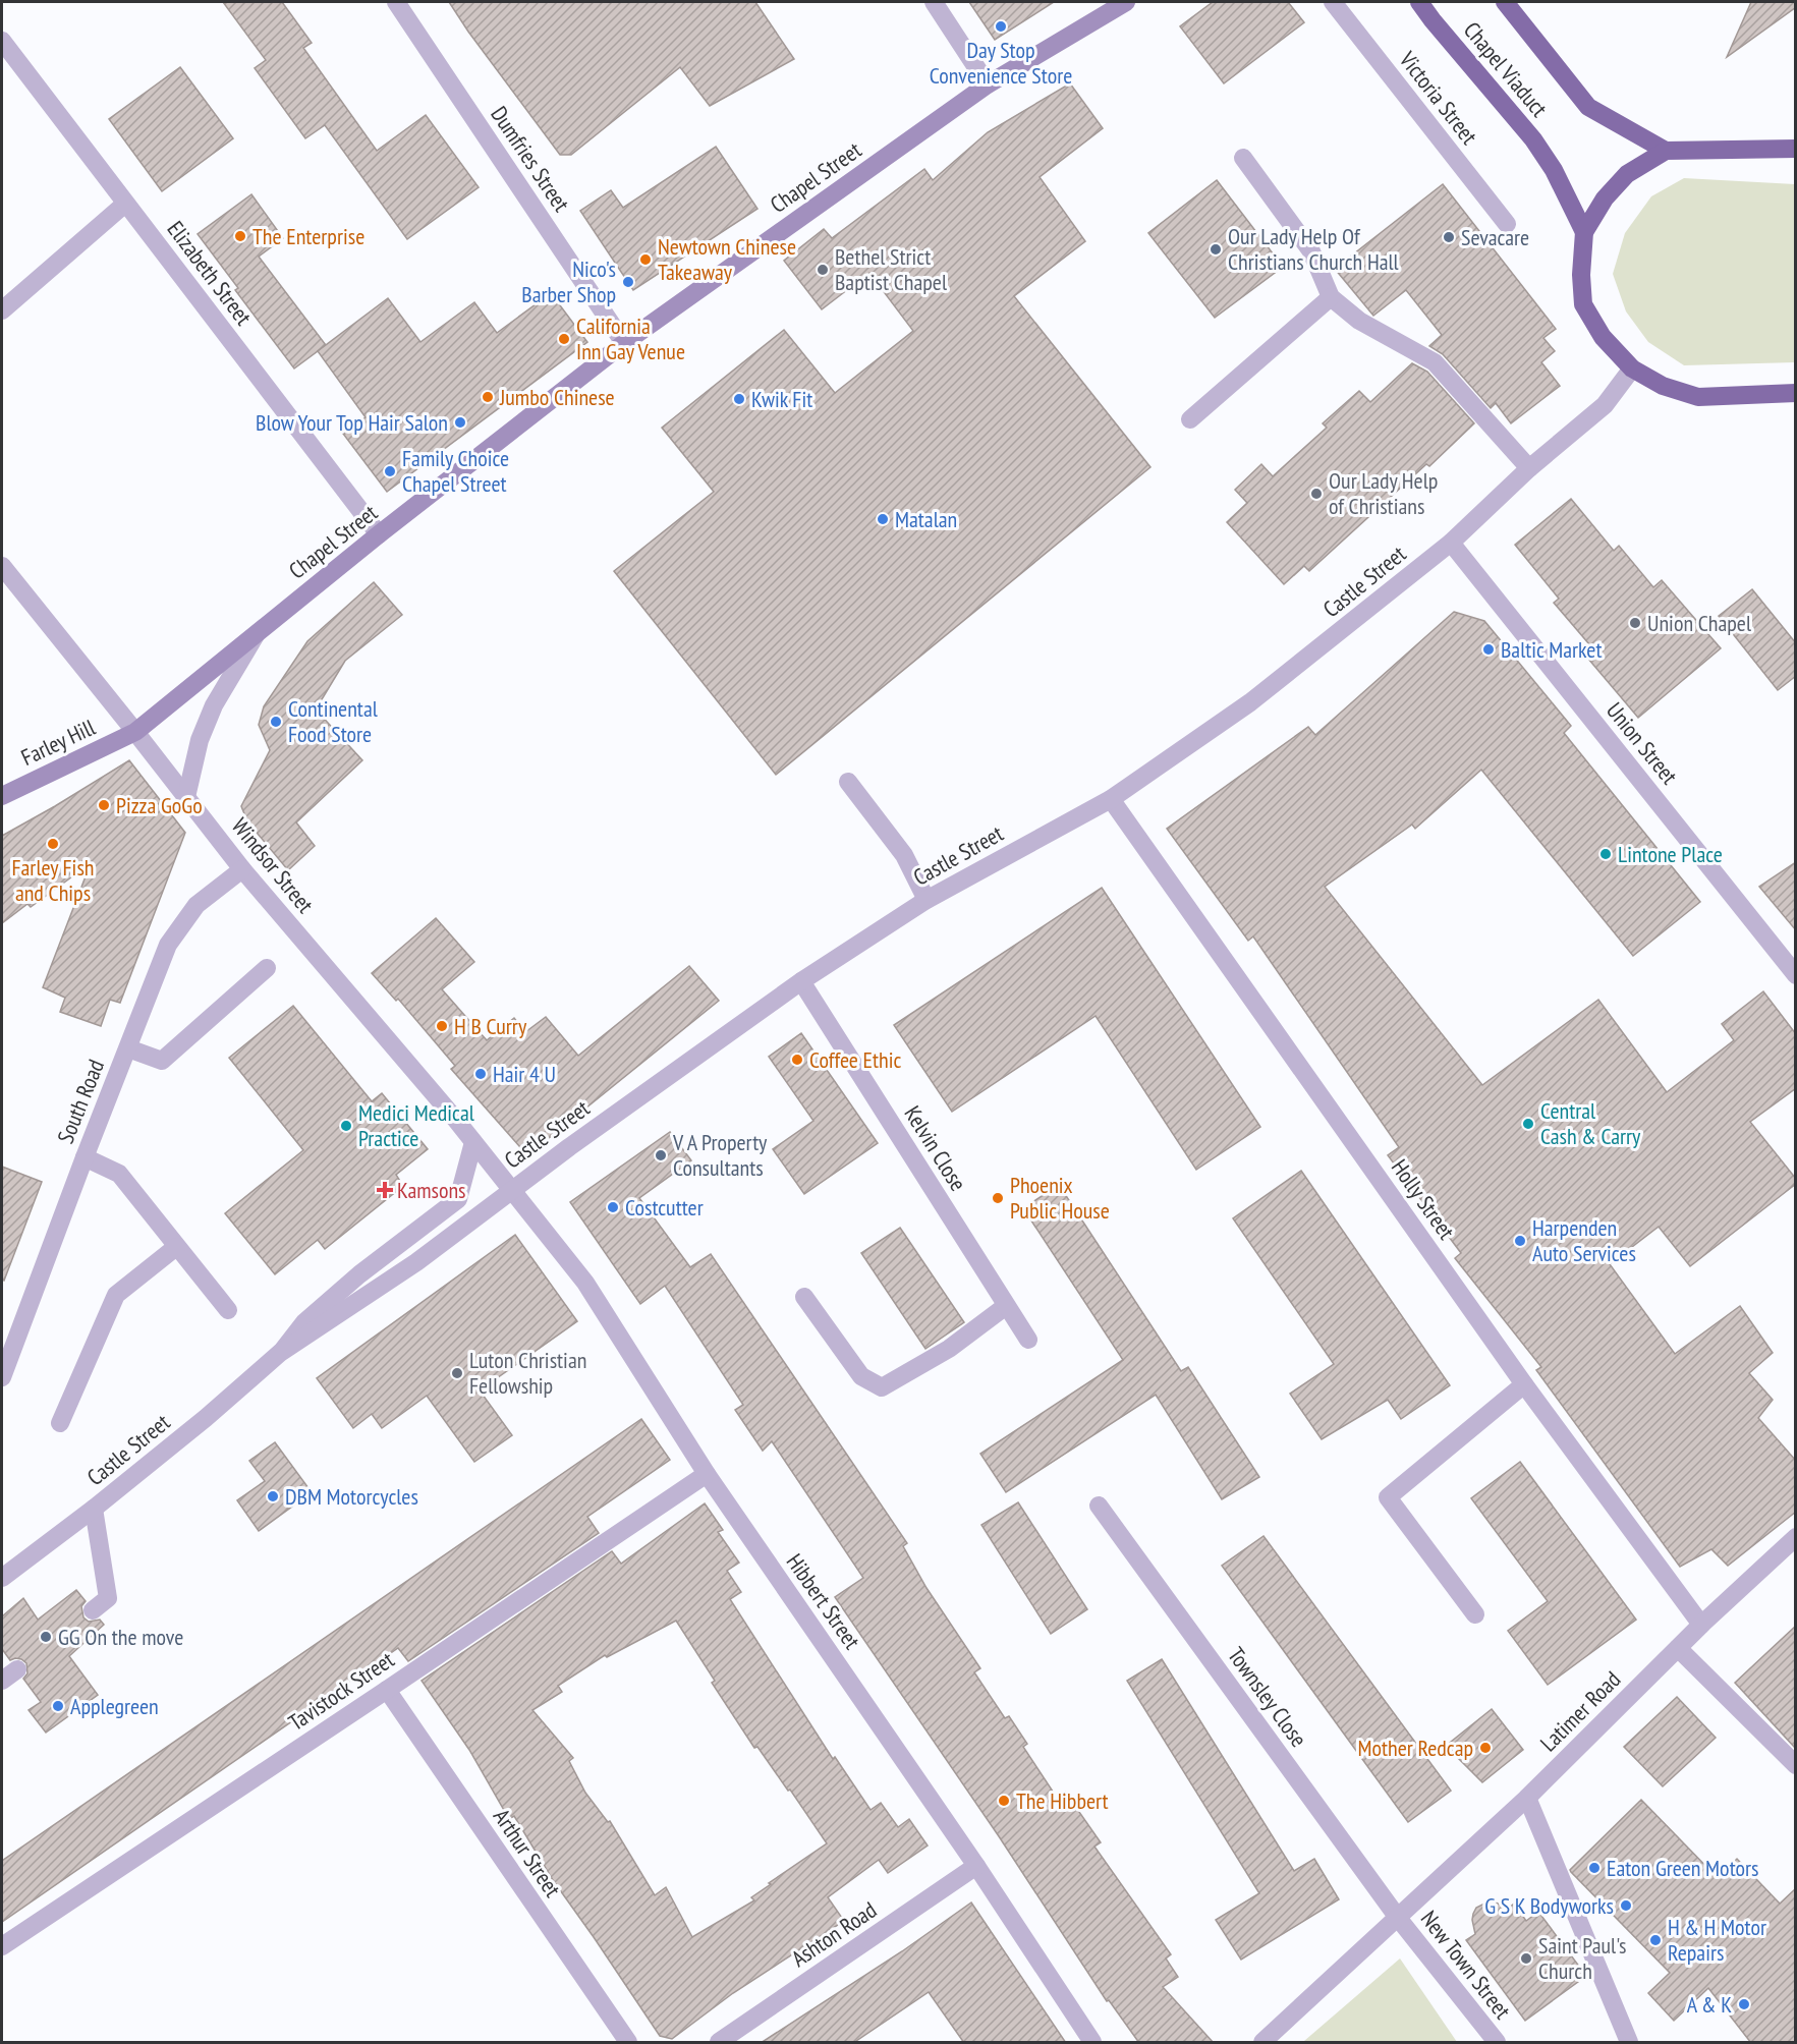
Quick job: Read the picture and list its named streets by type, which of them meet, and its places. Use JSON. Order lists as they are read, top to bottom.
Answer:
{
  "streets": {
    "highway": ["Chapel Viaduct"],
    "main road": ["Chapel Street", "Farley Hill"],
    "street": [
      "Victoria Street",
      "Dumfries Street",
      "Elizabeth Street",
      "Castle Street",
      "Union Street",
      "Windsor Street",
      "South Road",
      "Kelvin Close",
      "Holly Street",
      "Hibbert Street",
      "Tavistock Street",
      "Townsley Close",
      "Latimer Road",
      "Arthur Street",
      "Ashton Road",
      "New Town Street"
    ]
  },
  "crossings": [
    ["Dumfries Street", "Chapel Street"],
    ["Chapel Street", "Elizabeth Street"],
    ["Chapel Street", "Farley Hill"],
    ["Chapel Street", "Windsor Street"],
    ["Castle Street", "Union Street"],
    ["Castle Street", "Windsor Street"],
    ["Castle Street", "Kelvin Close"],
    ["Castle Street", "Holly Street"],
    ["Castle Street", "Hibbert Street"],
    ["Farley Hill", "Windsor Street"],
    ["Windsor Street", "South Road"],
    ["Windsor Street", "Hibbert Street"],
    ["Holly Street", "Latimer Road"],
    ["Hibbert Street", "Tavistock Street"],
    ["Hibbert Street", "Ashton Road"],
    ["Tavistock Street", "Arthur Street"],
    ["Townsley Close", "Latimer Road"],
    ["Townsley Close", "New Town Street"],
    ["Latimer Road", "New Town Street"]
  ],
  "places": {
    "other": [
      "Day Stop Convenience Store",
      "The Enterprise",
      "Sevacare",
      "Our Lady Help Of Christians Church Hall",
      "Newtown Chinese Takeaway",
      "Bethel Strict Baptist Chapel",
      "Nico's Barber Shop",
      "California Inn Gay Venue",
      "Jumbo Chinese",
      "Kwik Fit",
      "Blow Your Top Hair Salon",
      "Family Choice Chapel Street",
      "Our Lady Help of Christians",
      "Matalan",
      "Union Chapel",
      "Baltic Market",
      "Continental Food Store",
      "Pizza GoGo",
      "Farley Fish and Chips",
      "Lintone Place",
      "H B Curry",
      "Coffee Ethic",
      "Hair 4 U",
      "Central Cash & Carry",
      "Medici Medical Practice",
      "V A Property Consultants",
      "Phoenix Public House",
      "Costcutter",
      "Harpenden Auto Services",
      "Luton Christian Fellowship",
      "DBM Motorcycles",
      "GG On the move",
      "Applegreen",
      "Mother Redcap",
      "The Hibbert",
      "Eaton Green Motors",
      "G S K Bodyworks",
      "H & H Motor Repairs",
      "Saint Paul's Church",
      "A & K"
    ],
    "health": ["Kamsons"]
  }
}
